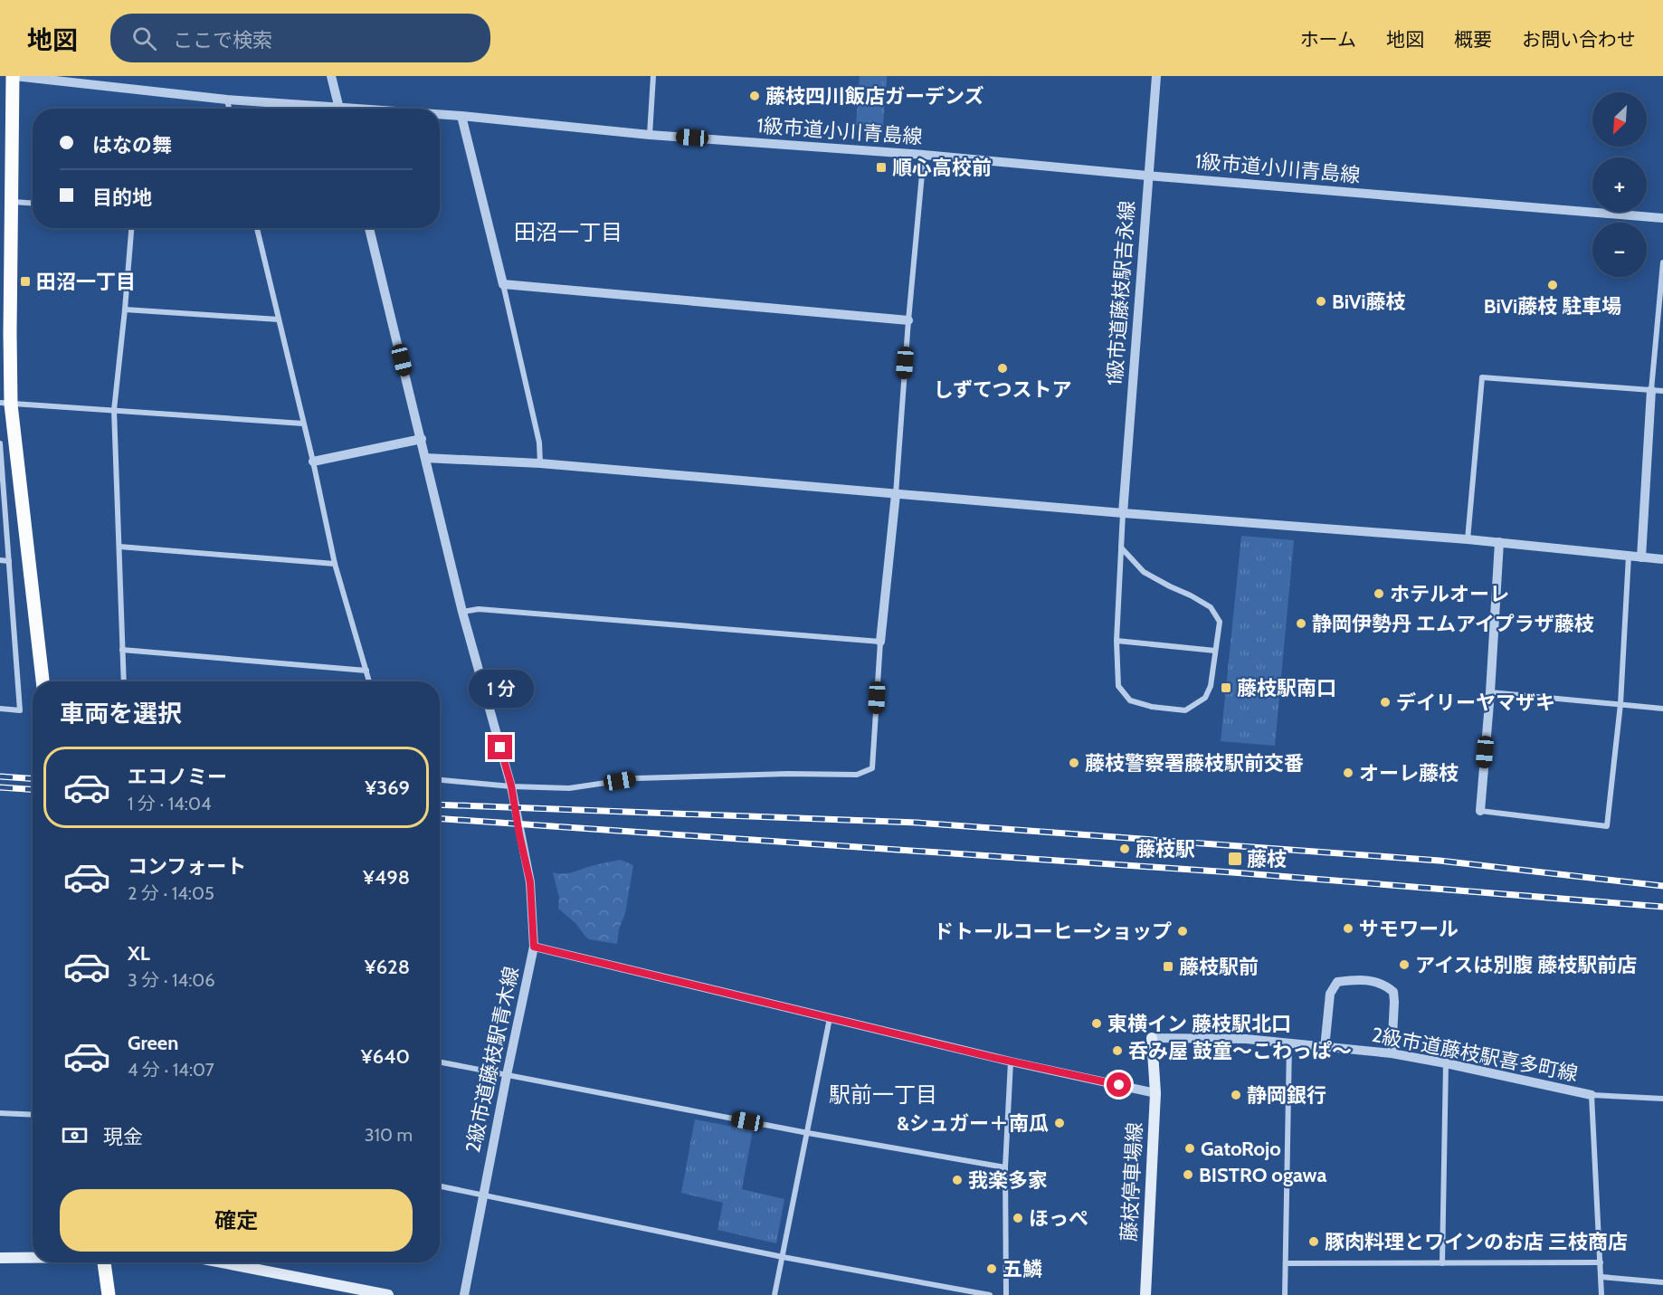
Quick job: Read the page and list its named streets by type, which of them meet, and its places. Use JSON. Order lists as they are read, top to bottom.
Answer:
{
  "streets": {
    "main road": ["藤枝停車場線"],
    "street": [
      "1級市道小川青島線",
      "1級市道藤枝駅吉永線",
      "2級市道藤枝駅喜多町線",
      "2級市道藤枝駅青木線"
    ]
  },
  "crossings": [
    ["1級市道小川青島線", "1級市道藤枝駅吉永線"],
    ["2級市道藤枝駅喜多町線", "藤枝停車場線"],
    ["2級市道藤枝駅青木線", "藤枝停車場線"]
  ],
  "districts": ["田沼一丁目", "駅前一丁目"],
  "places": {
    "other": [
      "藤枝四川飯店ガーデンズ",
      "BiVi藤枝 駐車場",
      "BiVi藤枝",
      "しずてつストア",
      "ホテルオーレ",
      "静岡伊勢丹 エムアイプラザ藤枝",
      "デイリーヤマザキ",
      "藤枝警察署藤枝駅前交番",
      "オーレ藤枝",
      "藤枝駅",
      "サモワール",
      "ドトールコーヒーショップ",
      "アイスは別腹 藤枝駅前店",
      "東横イン 藤枝駅北口",
      "呑み屋 鼓童～こわっぱ～",
      "静岡銀行",
      "&シュガー＋南瓜",
      "GatoRojo",
      "BISTRO ogawa",
      "我楽多家",
      "ほっぺ",
      "豚肉料理とワインのお店 三枝商店",
      "五鱗"
    ],
    "transit": [
      "順心高校前",
      "田沼一丁目",
      "藤枝駅南口",
      "藤枝",
      "藤枝駅前"
    ]
  },
  "north": "bottom left",
  "page": {
    "header": "地図",
    "search": "ここで検索",
    "nav": [
      "ホーム",
      "地図",
      "概要",
      "お問い合わせ"
    ],
    "map_buttons": ["+", "−"],
    "banner": ["はなの舞", "目的地"],
    "bubble": "1 分",
    "heading": "車両を選択",
    "list": [
      {
        "name": "エコノミー",
        "note": "1 分 · 14:04",
        "value": "¥369"
      },
      {
        "name": "コンフォート",
        "note": "2 分 · 14:05",
        "value": "¥498"
      },
      {
        "name": "XL",
        "note": "3 分 · 14:06",
        "value": "¥628"
      },
      {
        "name": "Green",
        "note": "4 分 · 14:07",
        "value": "¥640"
      }
    ],
    "pay": ["現金", "310 m"],
    "buttons": "確定"
  }
}
